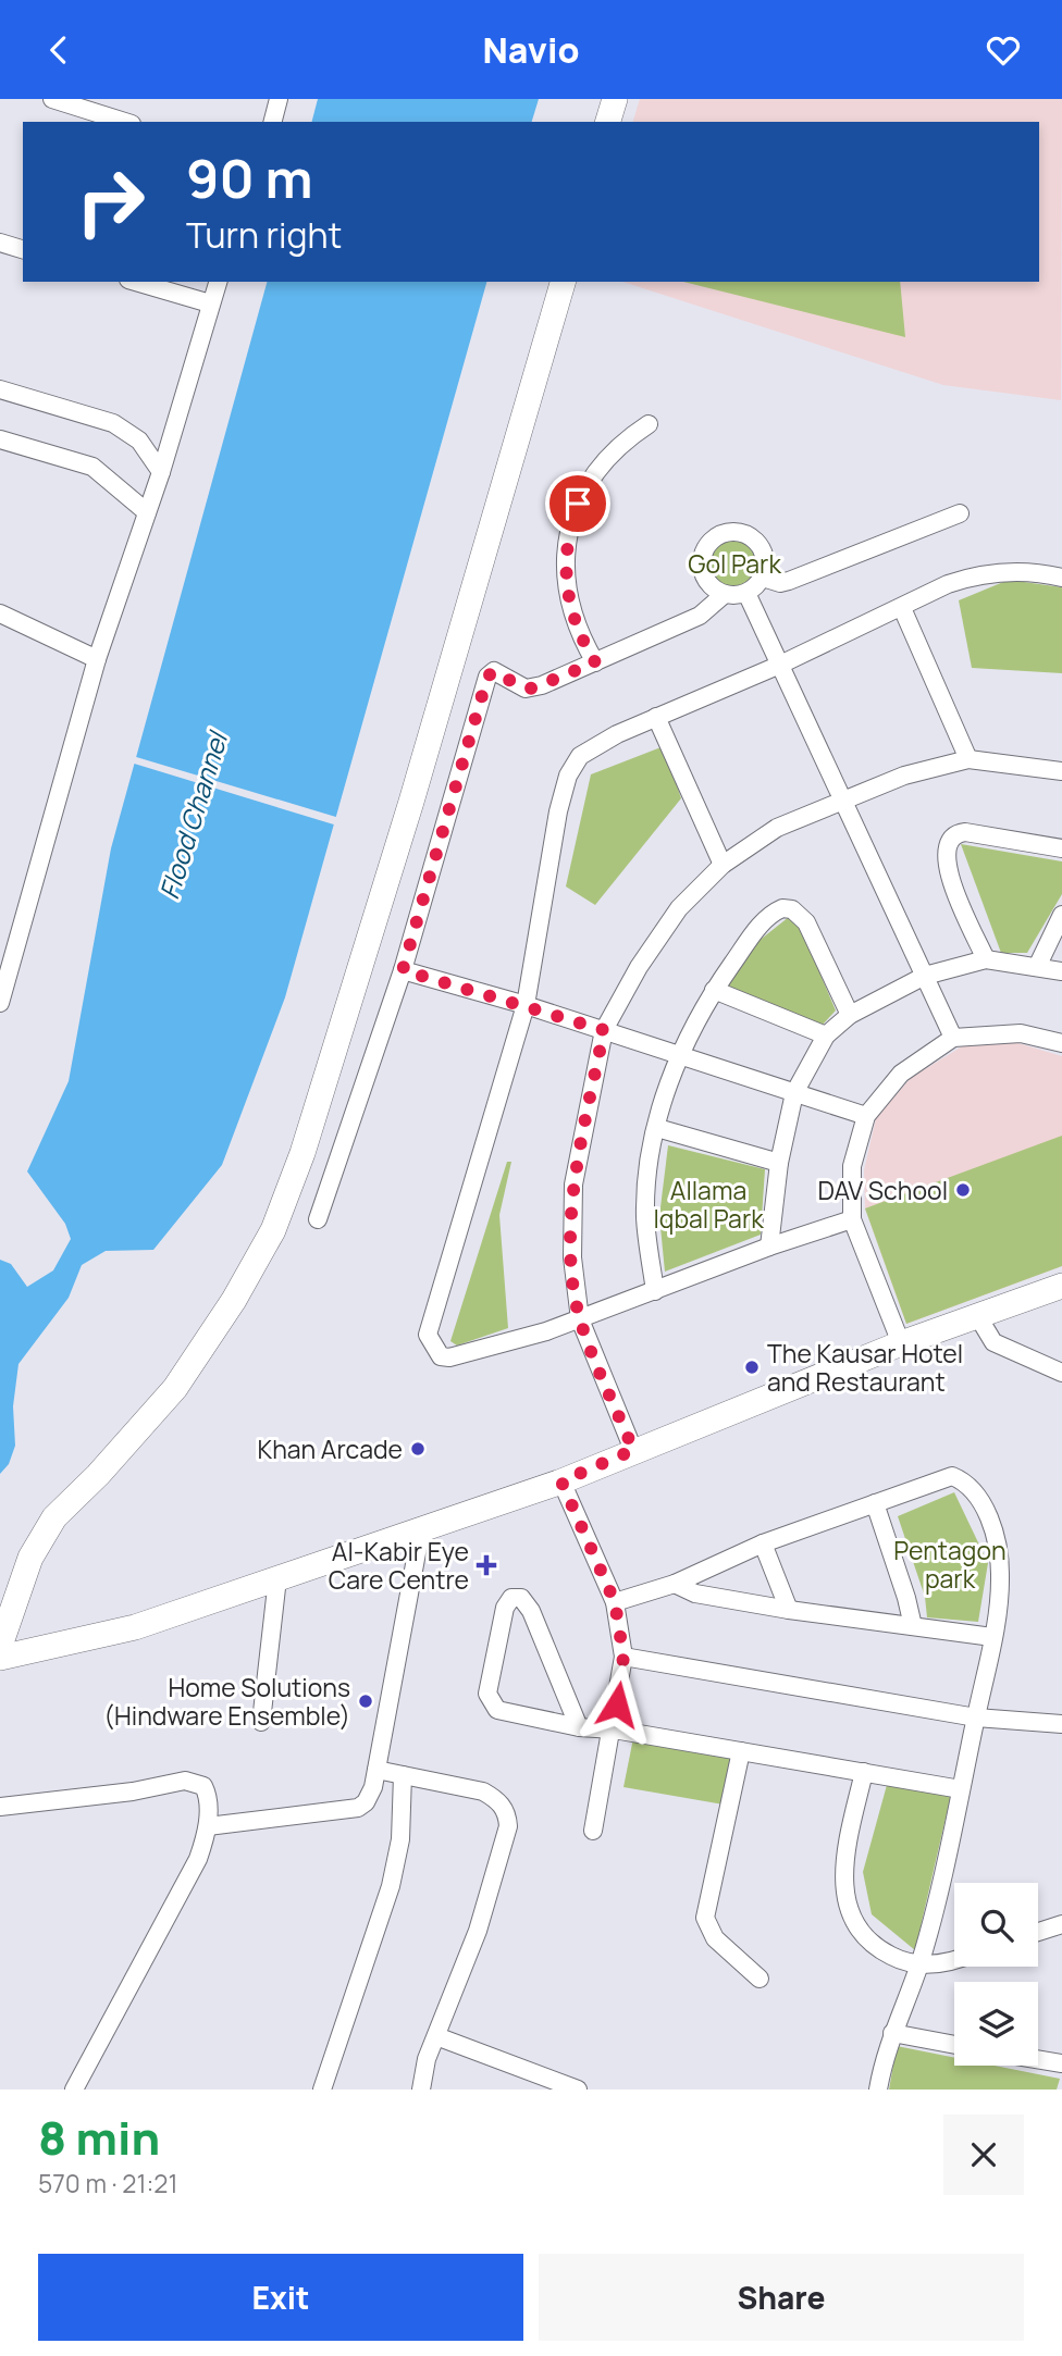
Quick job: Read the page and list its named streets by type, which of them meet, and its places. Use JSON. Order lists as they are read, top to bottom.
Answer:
{
  "water": ["Flood Channel"],
  "parks": ["Gol Park", "Allama Iqbal Park", "Pentagon park"],
  "places": {
    "other": [
      "DAV School",
      "The Kausar Hotel and Restaurant",
      "Khan Arcade",
      "Home Solutions (Hindware Ensemble)"
    ],
    "health": ["Al-Kabir Eye Care Centre"]
  },
  "page": {
    "header": "Navio",
    "turn": ["90 m", "Turn right"],
    "heading": ["8 min", "570 m · 21:21"],
    "buttons": ["Exit", "Share"]
  }
}
